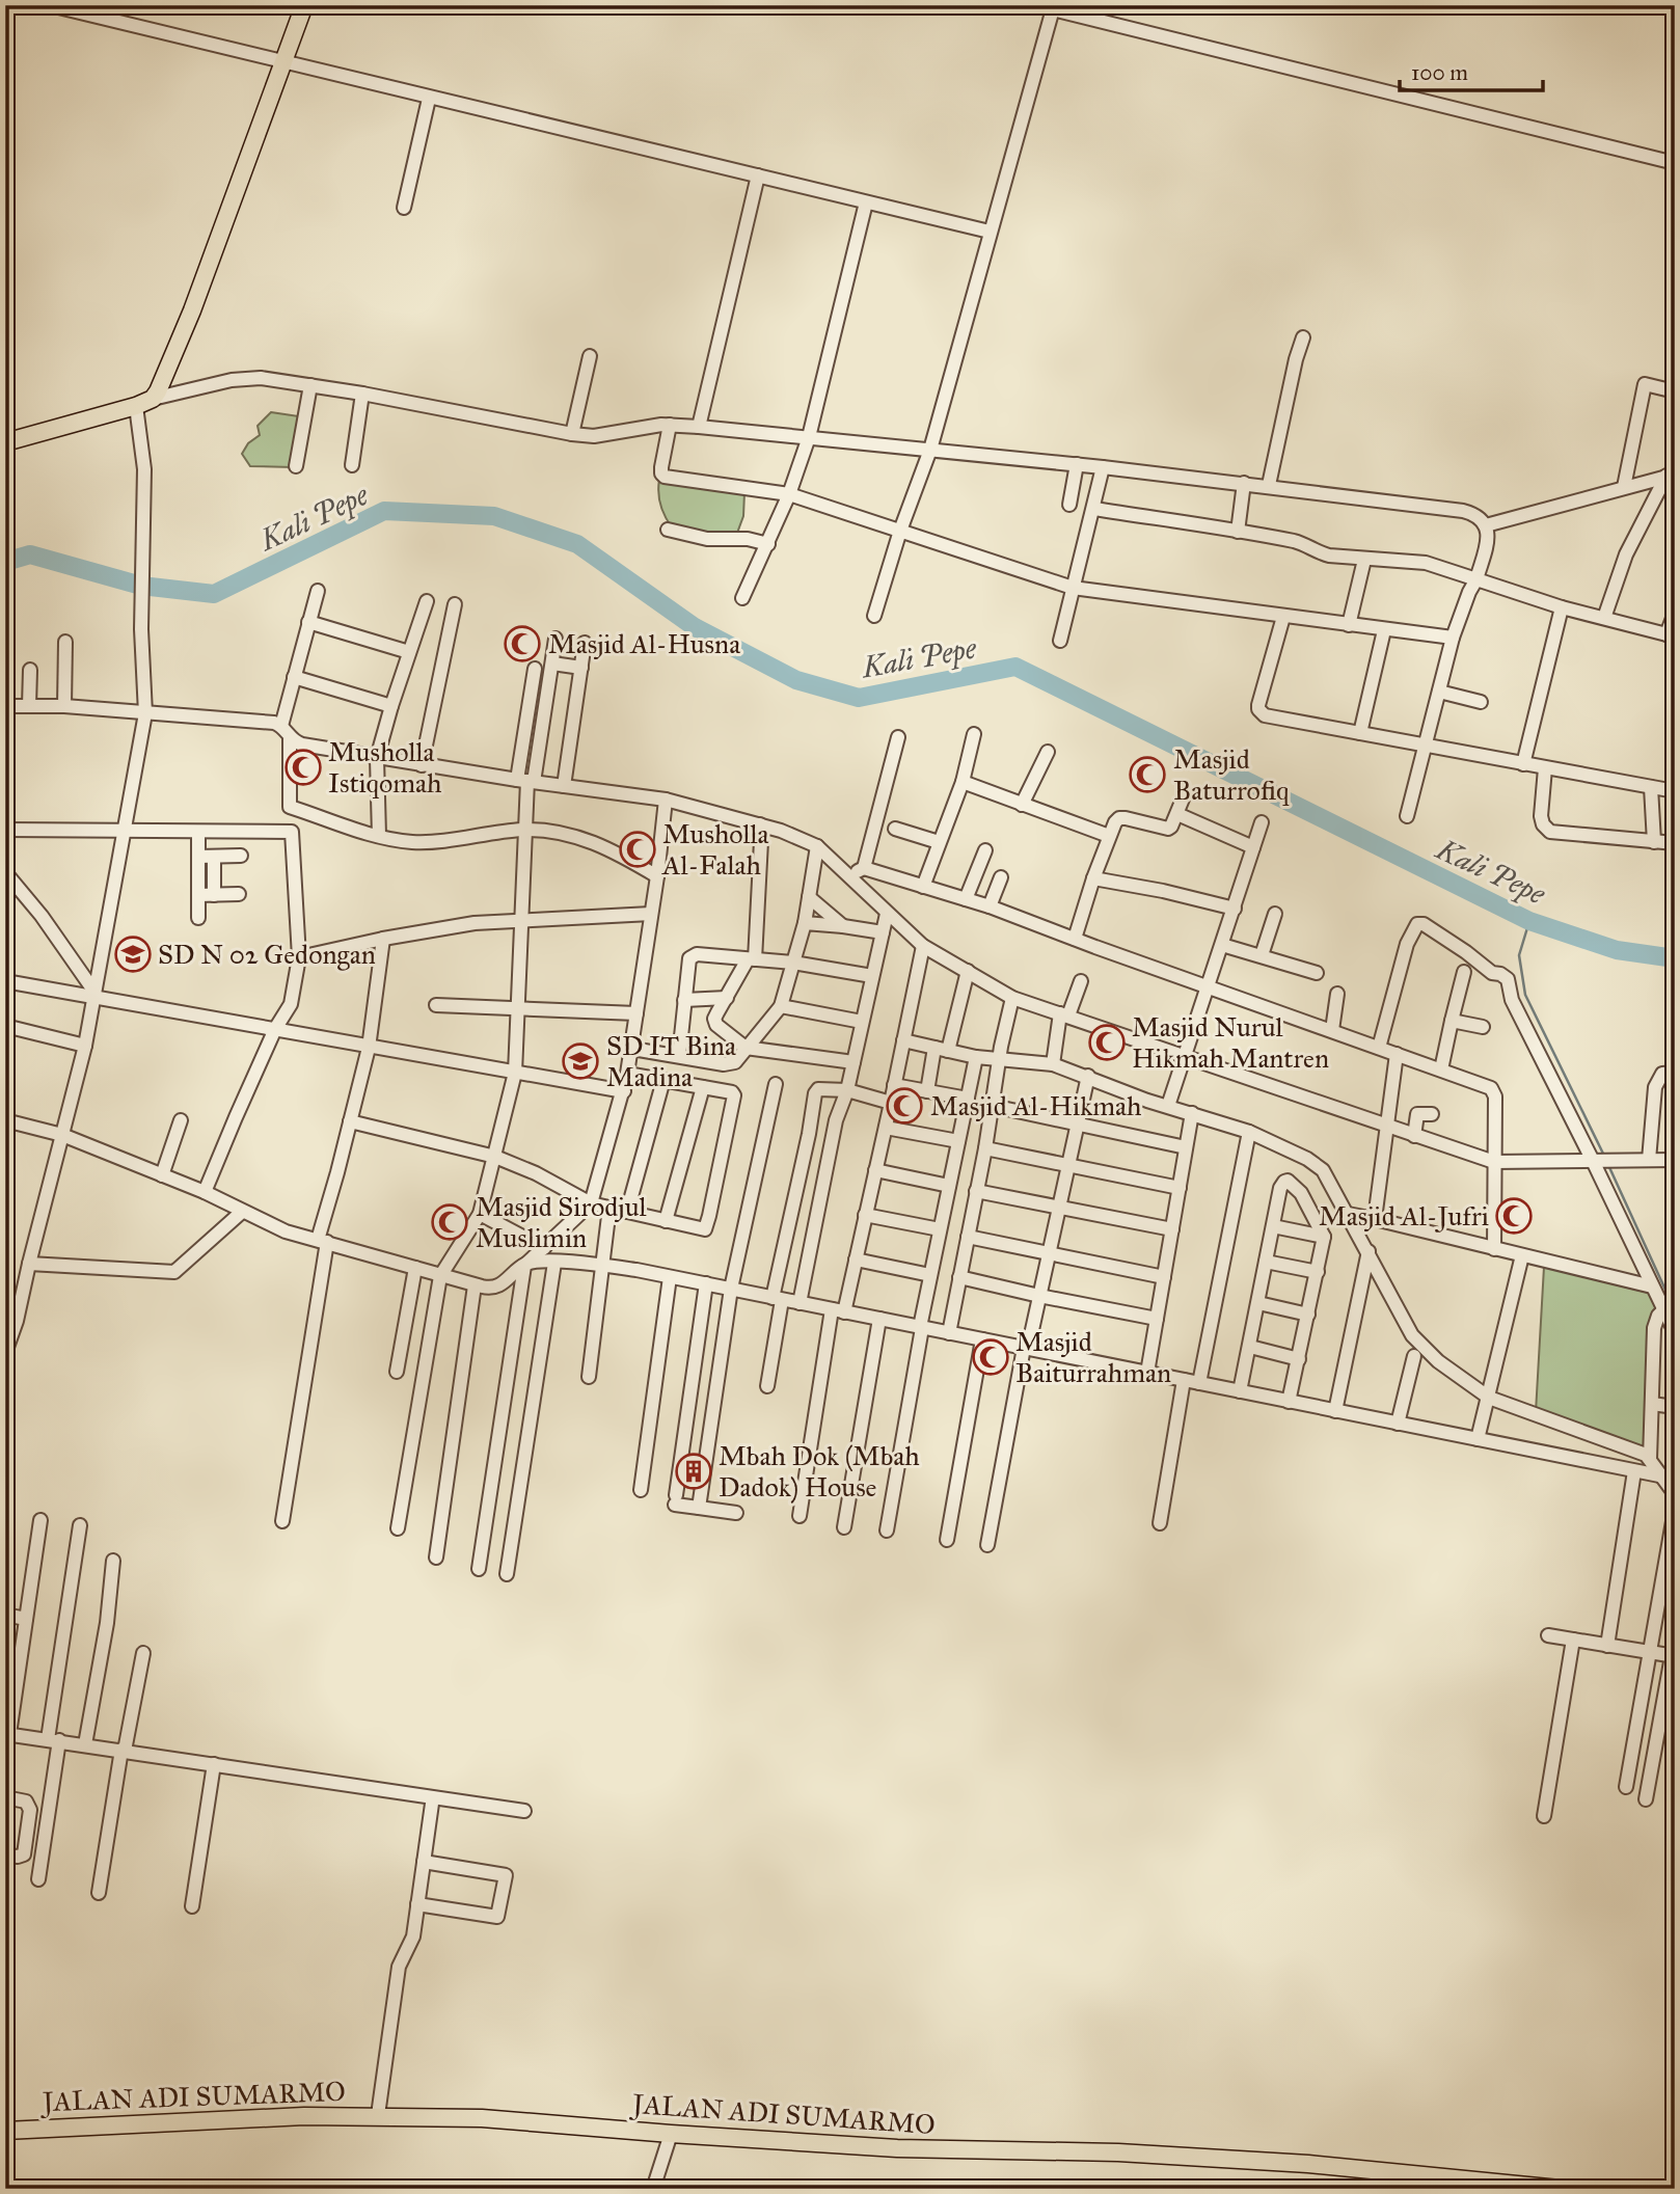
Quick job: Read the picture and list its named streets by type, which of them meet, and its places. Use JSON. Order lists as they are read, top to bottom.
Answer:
{
  "streets": {
    "main road": ["JALAN ADI SUMARMO"]
  },
  "water": ["Kali Pepe"],
  "places": {
    "mosque": [
      "Masjid Al-Husna",
      "Musholla Istiqomah",
      "Masjid Baturrofiq",
      "Musholla Al-Falah",
      "Masjid Nurul Hikmah Mantren",
      "Masjid Al-Hikmah",
      "Masjid Al-Jufri",
      "Masjid Sirodjul Muslimin",
      "Masjid Baiturrahman"
    ],
    "school or university": ["SD N 02 Gedongan", "SD IT Bina Madina"],
    "building": ["Mbah Dok (Mbah Dadok) House"]
  },
  "scale_bar": "100 m"
}
